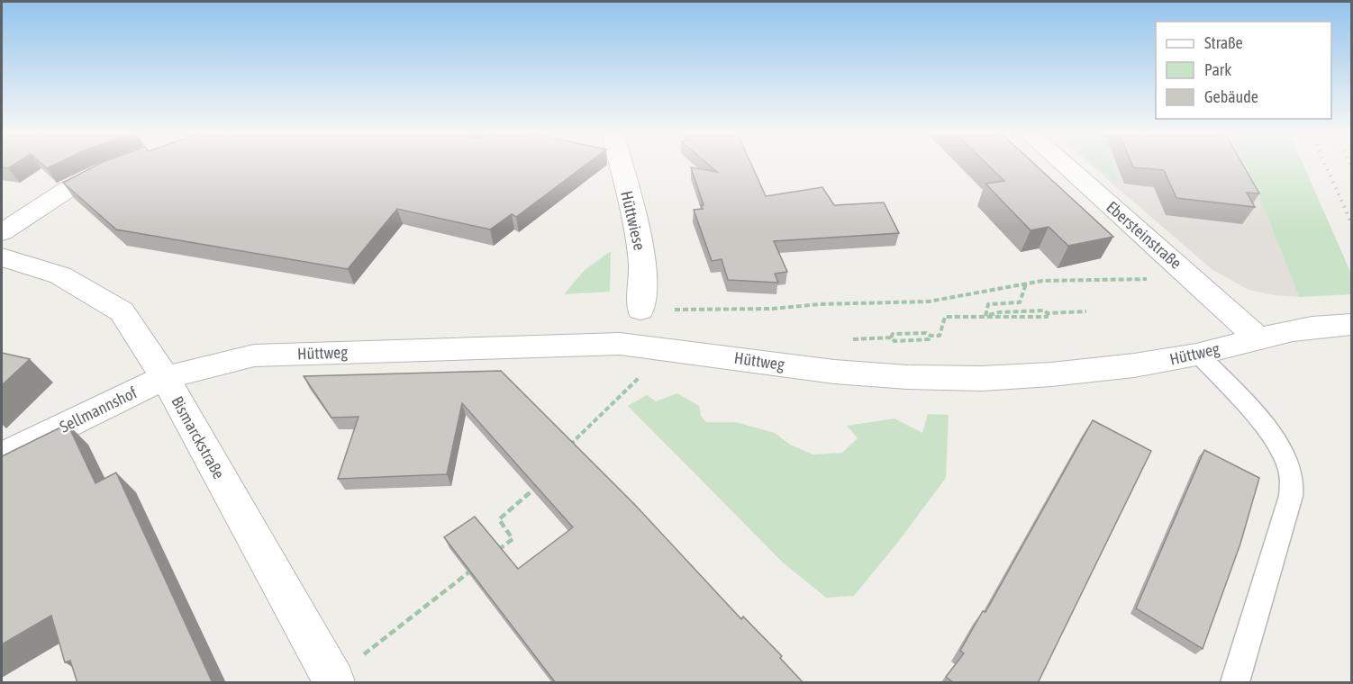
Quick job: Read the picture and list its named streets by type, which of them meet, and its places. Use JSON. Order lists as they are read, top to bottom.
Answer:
{
  "streets": {
    "street": [
      "Hüttwiese",
      "Ebersteinstraße",
      "Hüttweg",
      "Sellmannshof",
      "Bismarckstraße"
    ]
  },
  "crossings": [
    ["Ebersteinstraße", "Hüttweg"],
    ["Hüttweg", "Sellmannshof"],
    ["Hüttweg", "Bismarckstraße"],
    ["Sellmannshof", "Bismarckstraße"]
  ],
  "legend": ["Straße", "Park", "Gebäude"]
}
